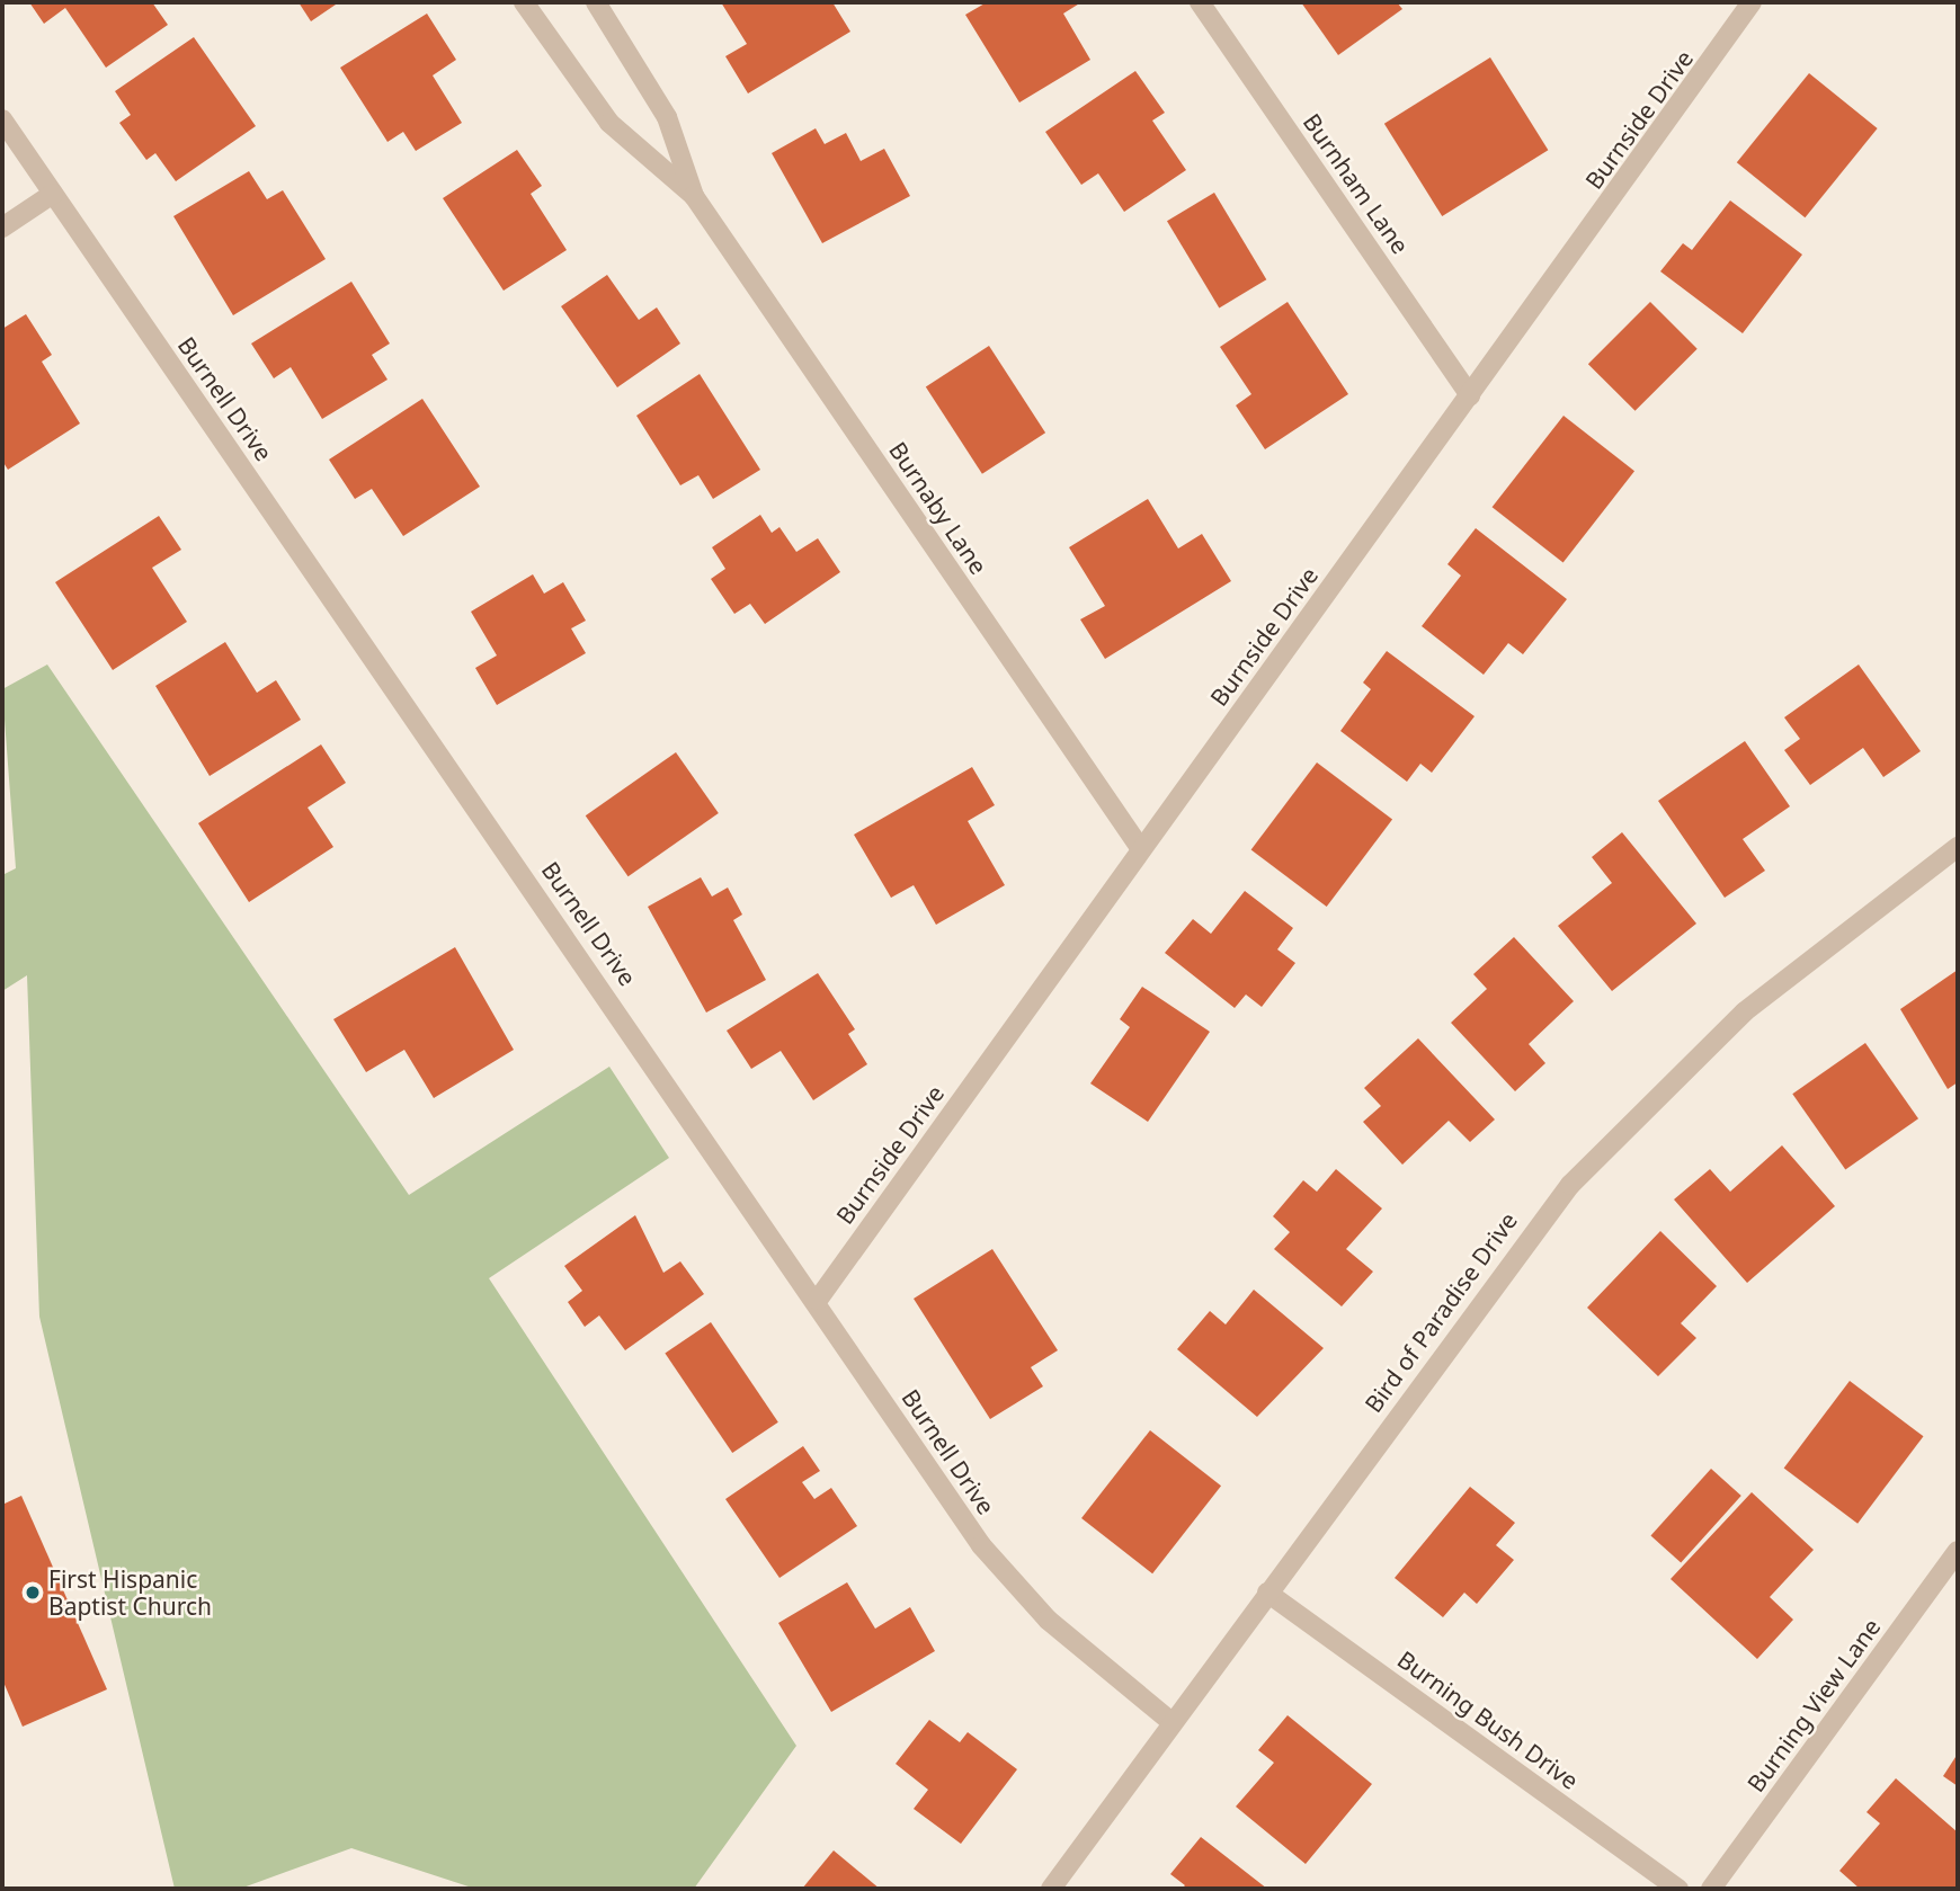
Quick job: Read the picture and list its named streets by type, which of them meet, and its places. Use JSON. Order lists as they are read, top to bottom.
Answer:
{
  "streets": {
    "street": [
      "Burnside Drive",
      "Burnham Lane",
      "Burnell Drive",
      "Burnaby Lane",
      "Bird of Paradise Drive",
      "Burning View Lane",
      "Burning Bush Drive"
    ]
  },
  "crossings": [
    ["Burnside Drive", "Burnham Lane"],
    ["Burnside Drive", "Burnell Drive"],
    ["Burnside Drive", "Burnaby Lane"],
    ["Burnell Drive", "Bird of Paradise Drive"],
    ["Bird of Paradise Drive", "Burning Bush Drive"]
  ],
  "places": ["First Hispanic Baptist Church"]
}
